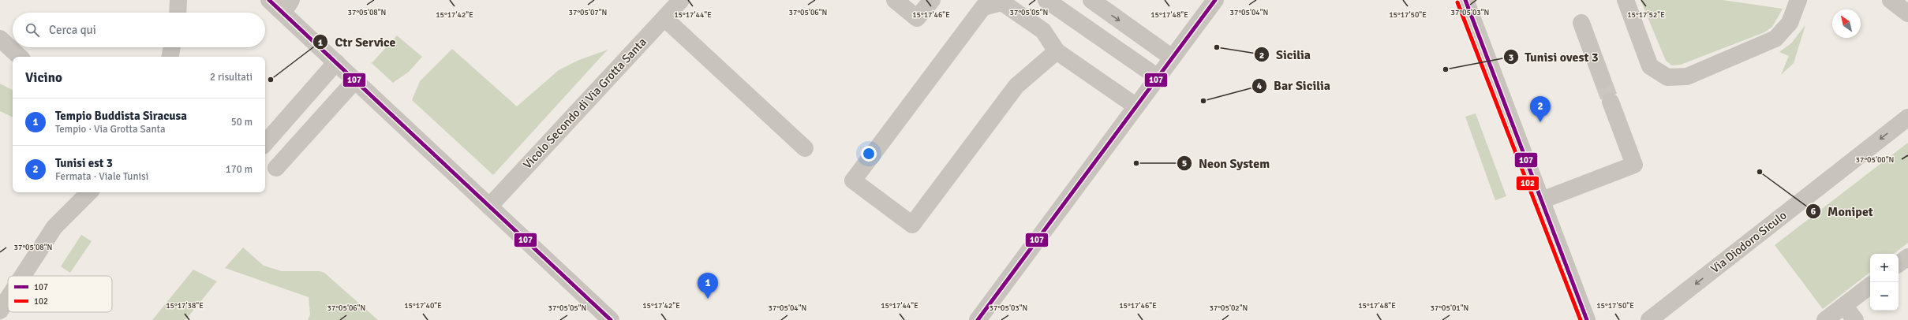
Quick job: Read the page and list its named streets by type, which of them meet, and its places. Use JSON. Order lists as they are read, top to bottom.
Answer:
{
  "streets": {
    "street": ["Vicolo Secondo di Via Grotta Santa", "Via Diodoro Siculo"]
  },
  "one_way": ["Via Diodoro Siculo"],
  "places": [
    "Sicilia",
    "Tunisi ovest 3",
    "Ctr Service",
    "Bar Sicilia",
    "Neon System",
    "Monipet"
  ],
  "lines": ["transit line 107", "transit line 102"],
  "legend": ["107", "102"],
  "north": "top left",
  "page": {
    "search": "Cerca qui",
    "heading": ["Vicino", "2 risultati"],
    "pins": ["2", "1"],
    "list": [
      {
        "mark": "1",
        "name": "Tempio Buddista Siracusa",
        "note": "Tempio · Via Grotta Santa",
        "value": "50 m"
      },
      {
        "mark": "2",
        "name": "Tunisi est 3",
        "note": "Fermata · Viale Tunisi",
        "value": "170 m"
      }
    ],
    "map_buttons": ["+", "−"]
  },
  "coordinates": [
    "37°05'06\"N",
    "37°05'04\"N",
    "37°05'08\"N",
    "37°05'07\"N",
    "37°05'05\"N",
    "37°05'03\"N",
    "15°17'50\"E",
    "15°17'52\"E",
    "15°17'42\"E",
    "15°17'44\"E",
    "15°17'46\"E",
    "15°17'48\"E",
    "37°05'00\"N",
    "15°17'38\"E",
    "15°17'40\"E",
    "37°05'02\"N",
    "37°05'01\"N"
  ]
}
